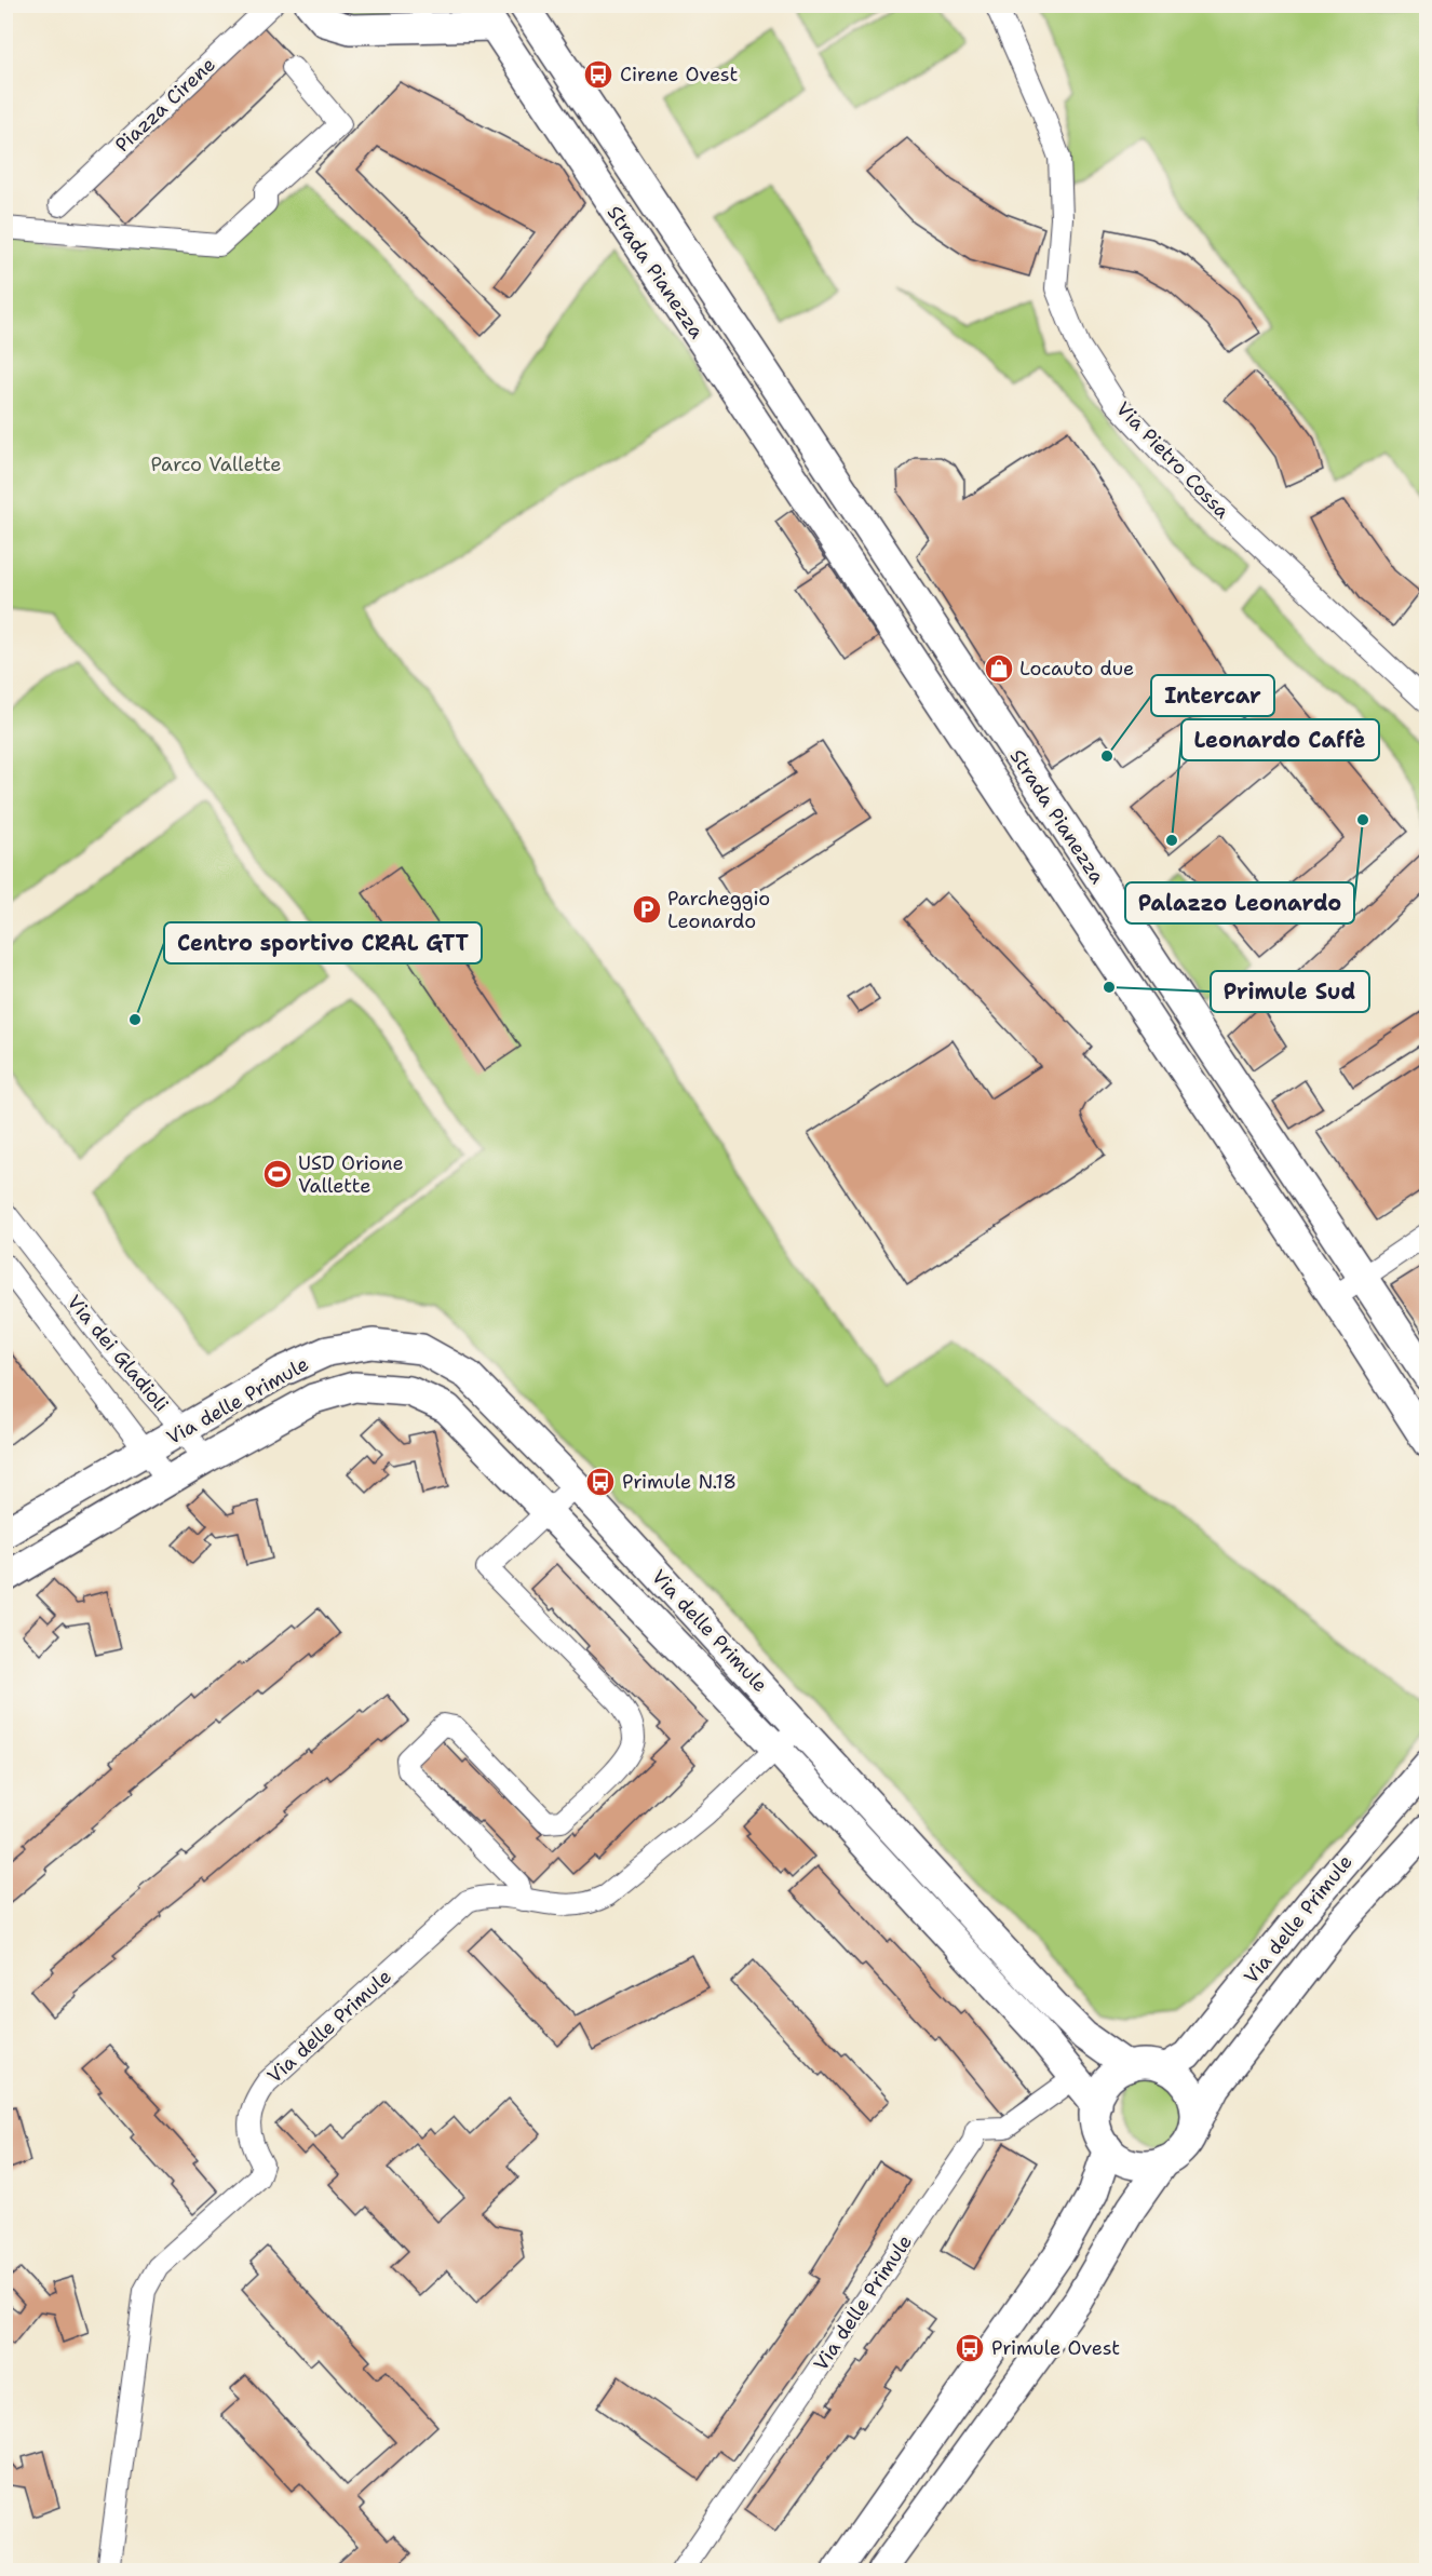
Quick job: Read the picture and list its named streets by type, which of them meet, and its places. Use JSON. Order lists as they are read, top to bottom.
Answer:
{
  "streets": {
    "main road": ["Strada Pianezza", "Via delle Primule"],
    "street": ["Piazza Cirene", "Via Pietro Cossa", "Via dei Gladioli"]
  },
  "crossings": [
    ["Via dei Gladioli", "Via delle Primule"]
  ],
  "parks": ["Parco Vallette"],
  "places": {
    "bus stop": ["Cirene Ovest", "Primule N.18", "Primule Ovest"],
    "shop": ["Locauto due"],
    "other": [
      "Intercar",
      "Palazzo Leonardo",
      "Leonardo Caffè",
      "Primule Sud",
      "Centro sportivo CRAL GTT"
    ],
    "parking": ["Parcheggio Leonardo"],
    "sports": ["USD Orione Vallette"]
  }
}
